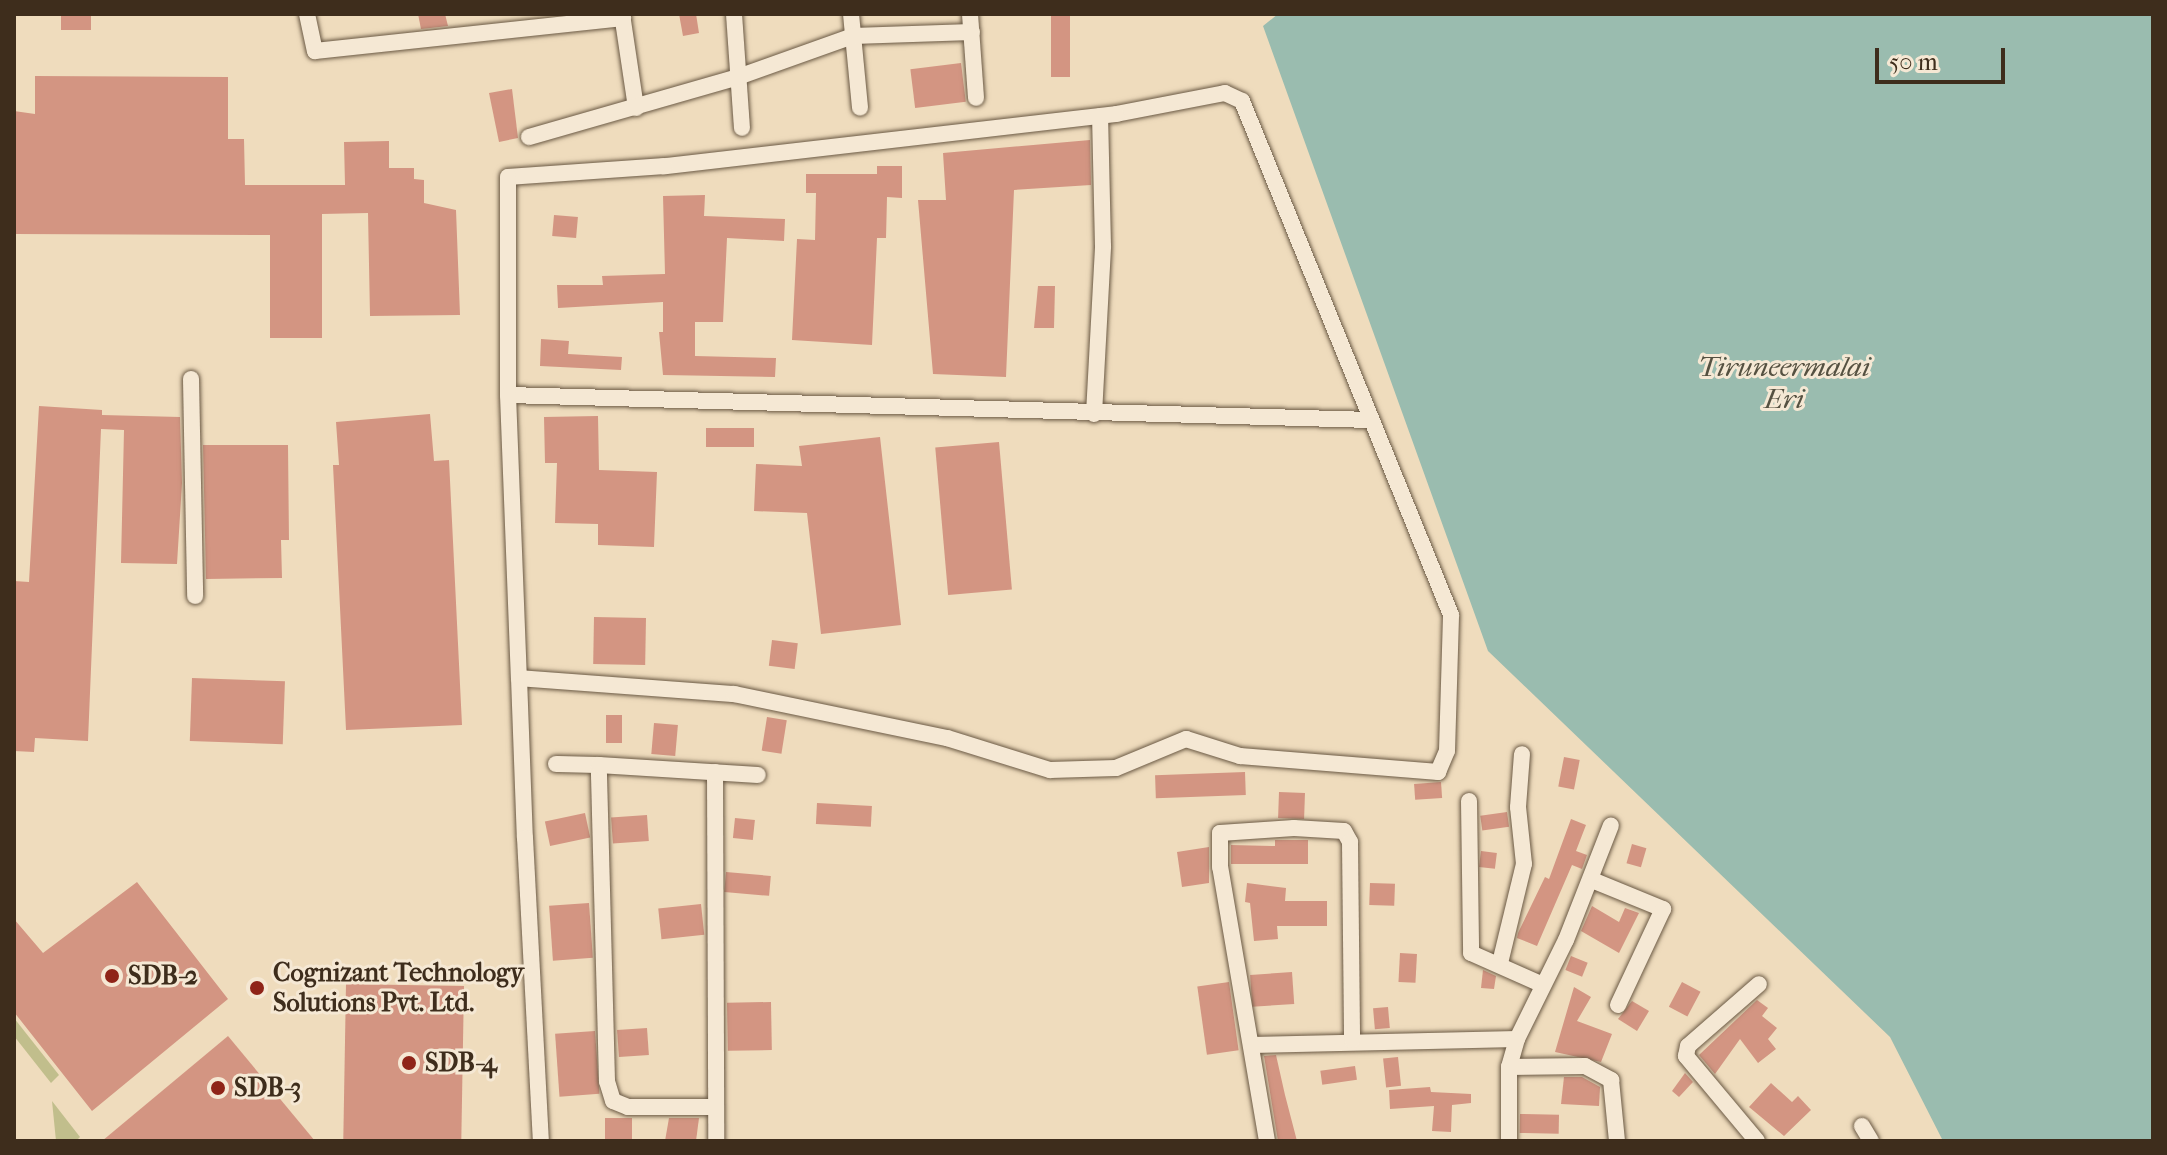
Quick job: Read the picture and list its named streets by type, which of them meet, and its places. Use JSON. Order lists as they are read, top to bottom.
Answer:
{
  "water": ["Tiruneermalai Eri"],
  "places": [
    "SDB-2",
    "Cognizant Technology Solutions Pvt. Ltd.",
    "SDB-4",
    "SDB-3"
  ],
  "scale_bar": "50 m"
}
